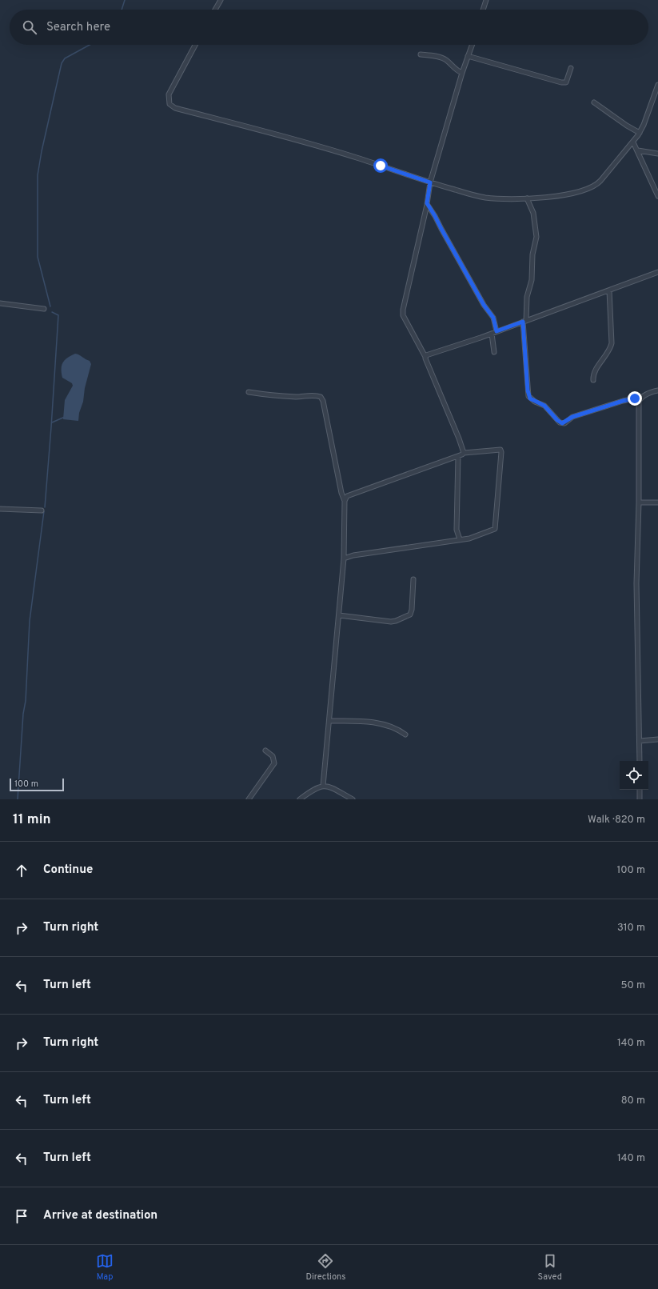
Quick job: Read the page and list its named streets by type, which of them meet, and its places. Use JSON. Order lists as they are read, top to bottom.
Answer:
{
  "scale_bar": "100 m",
  "page": {
    "search": "Search here",
    "scale": "100 m",
    "heading": ["11 min", "Walk · 820 m"],
    "list": [
      ["Continue", "100 m"],
      ["Turn right", "310 m"],
      ["Turn left", "50 m"],
      ["Turn right", "140 m"],
      ["Turn left", "80 m"],
      ["Turn left", "140 m"],
      "Arrive at destination"
    ],
    "nav": ["Map", "Directions", "Saved"]
  }
}
